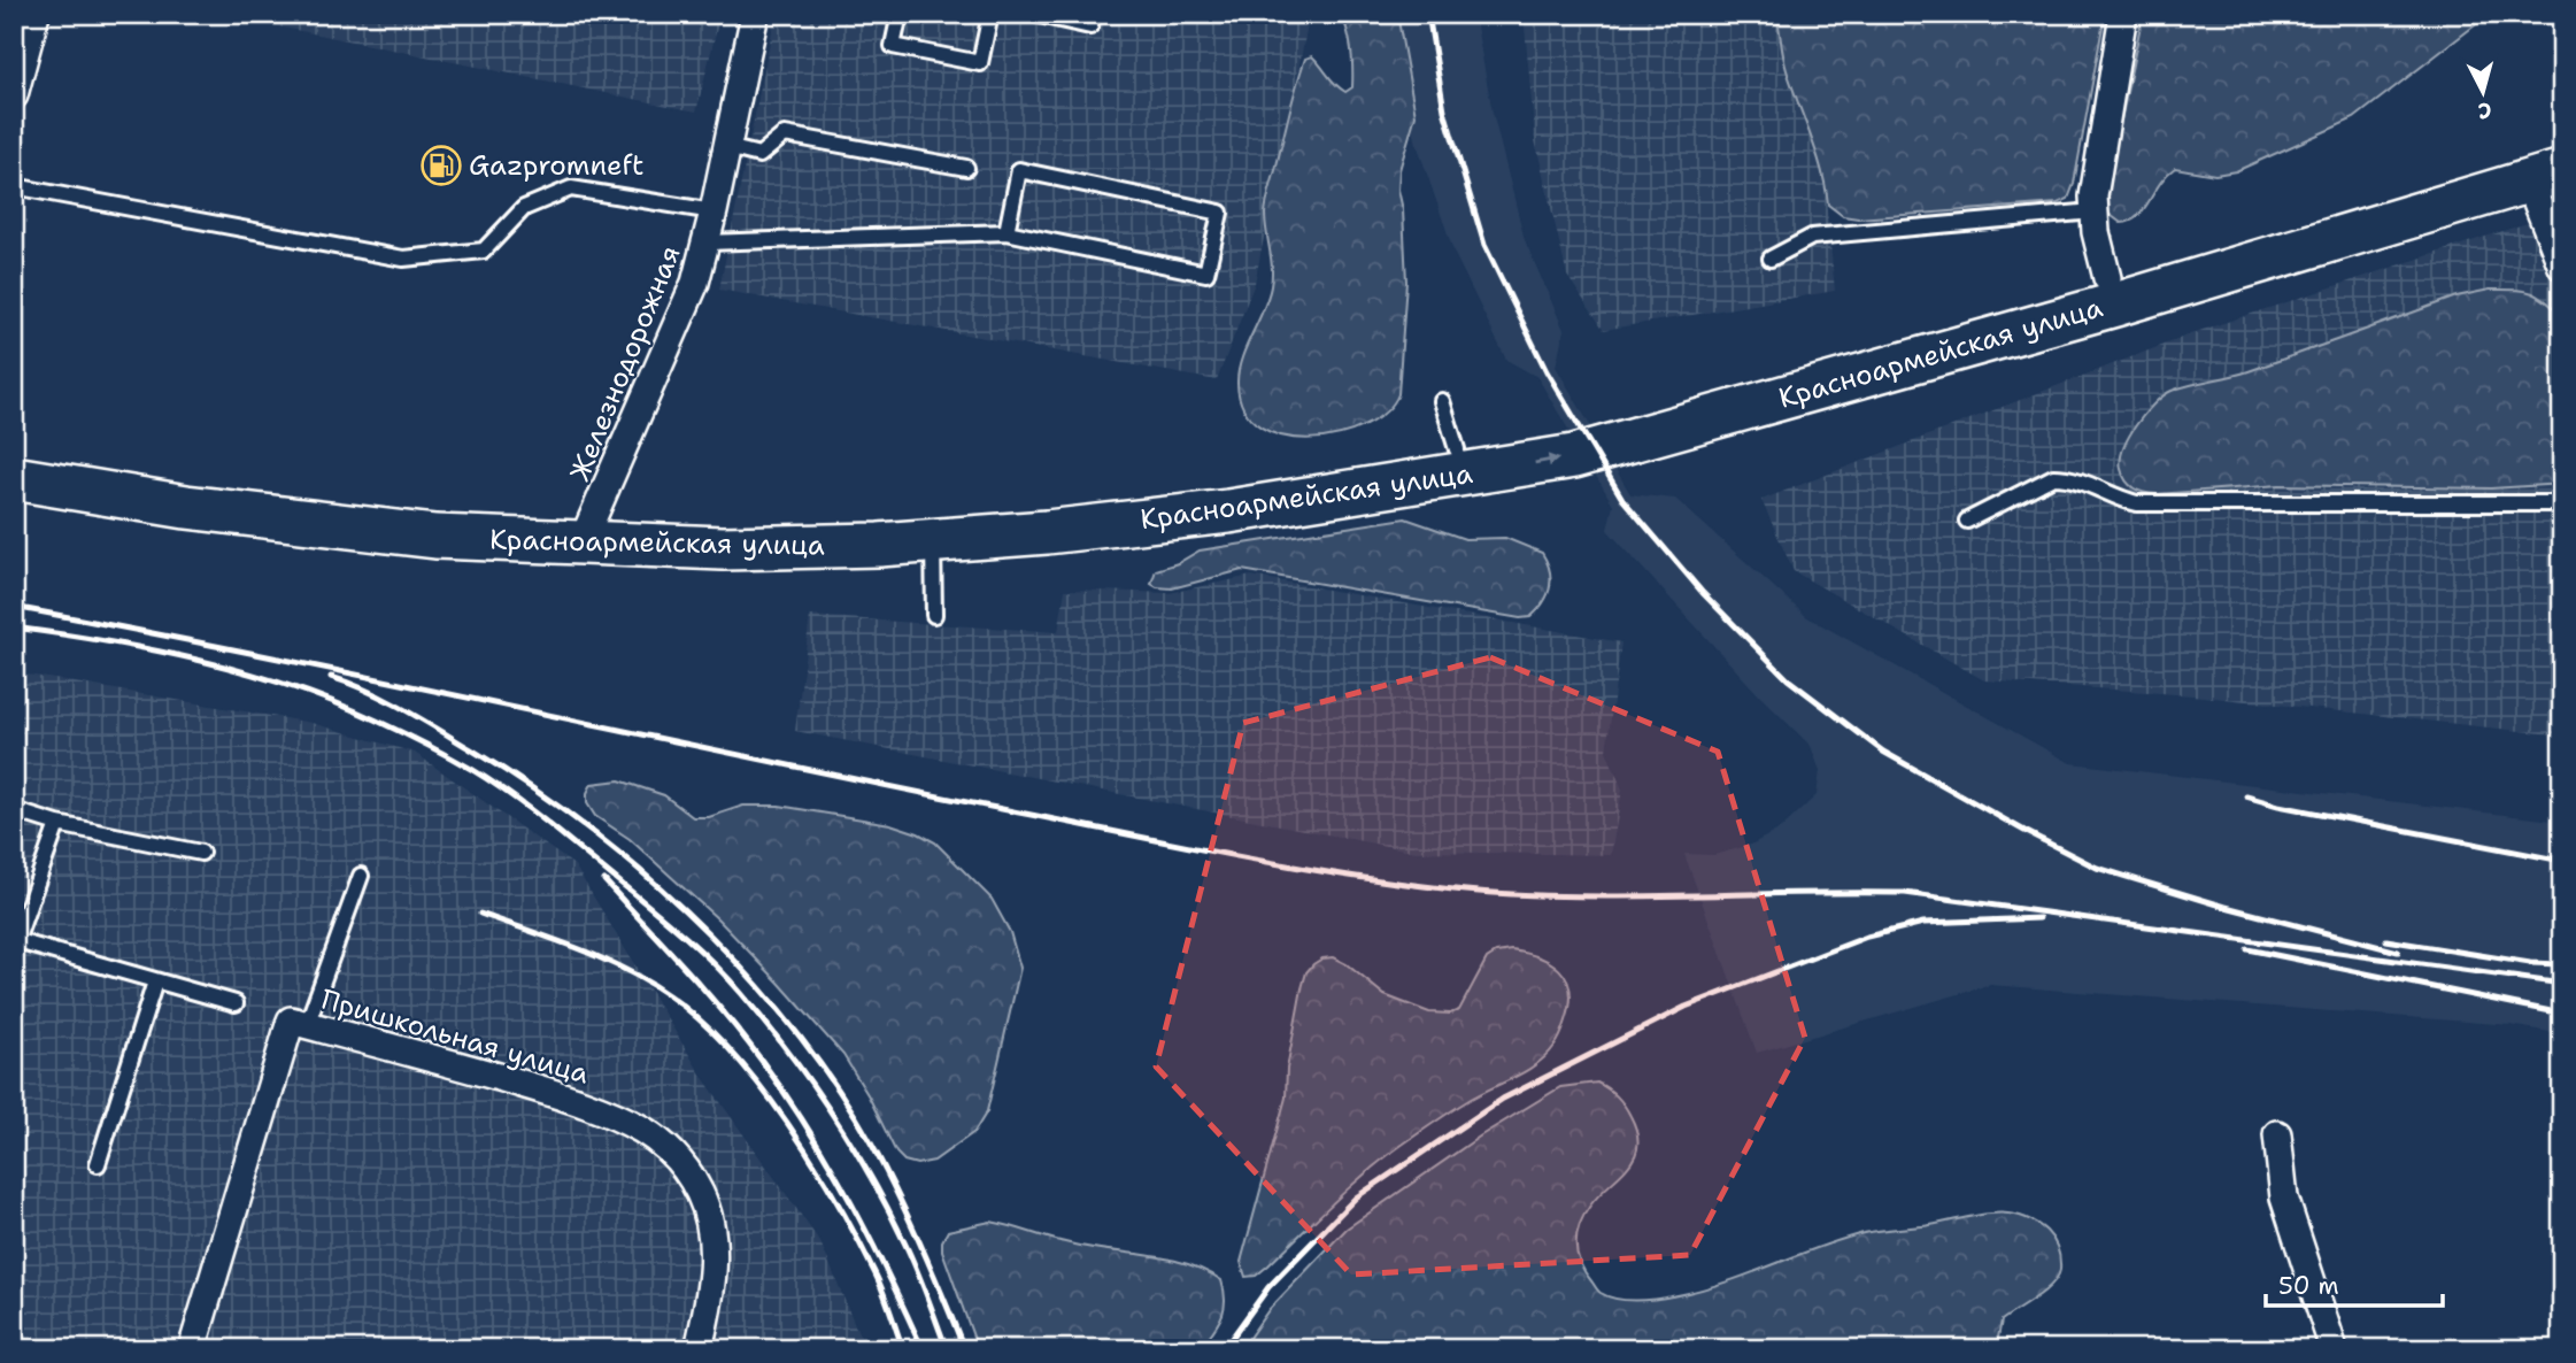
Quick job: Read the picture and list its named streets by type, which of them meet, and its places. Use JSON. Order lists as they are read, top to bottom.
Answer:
{
  "streets": {
    "main road": ["Красноармейская улица"],
    "street": ["Железнодорожная", "Пришкольная улица"]
  },
  "crossings": [
    ["Красноармейская улица", "Железнодорожная"]
  ],
  "places": {
    "fuel station": ["Gazpromneft"]
  },
  "scale_bar": "50 m",
  "north": "bottom"
}
